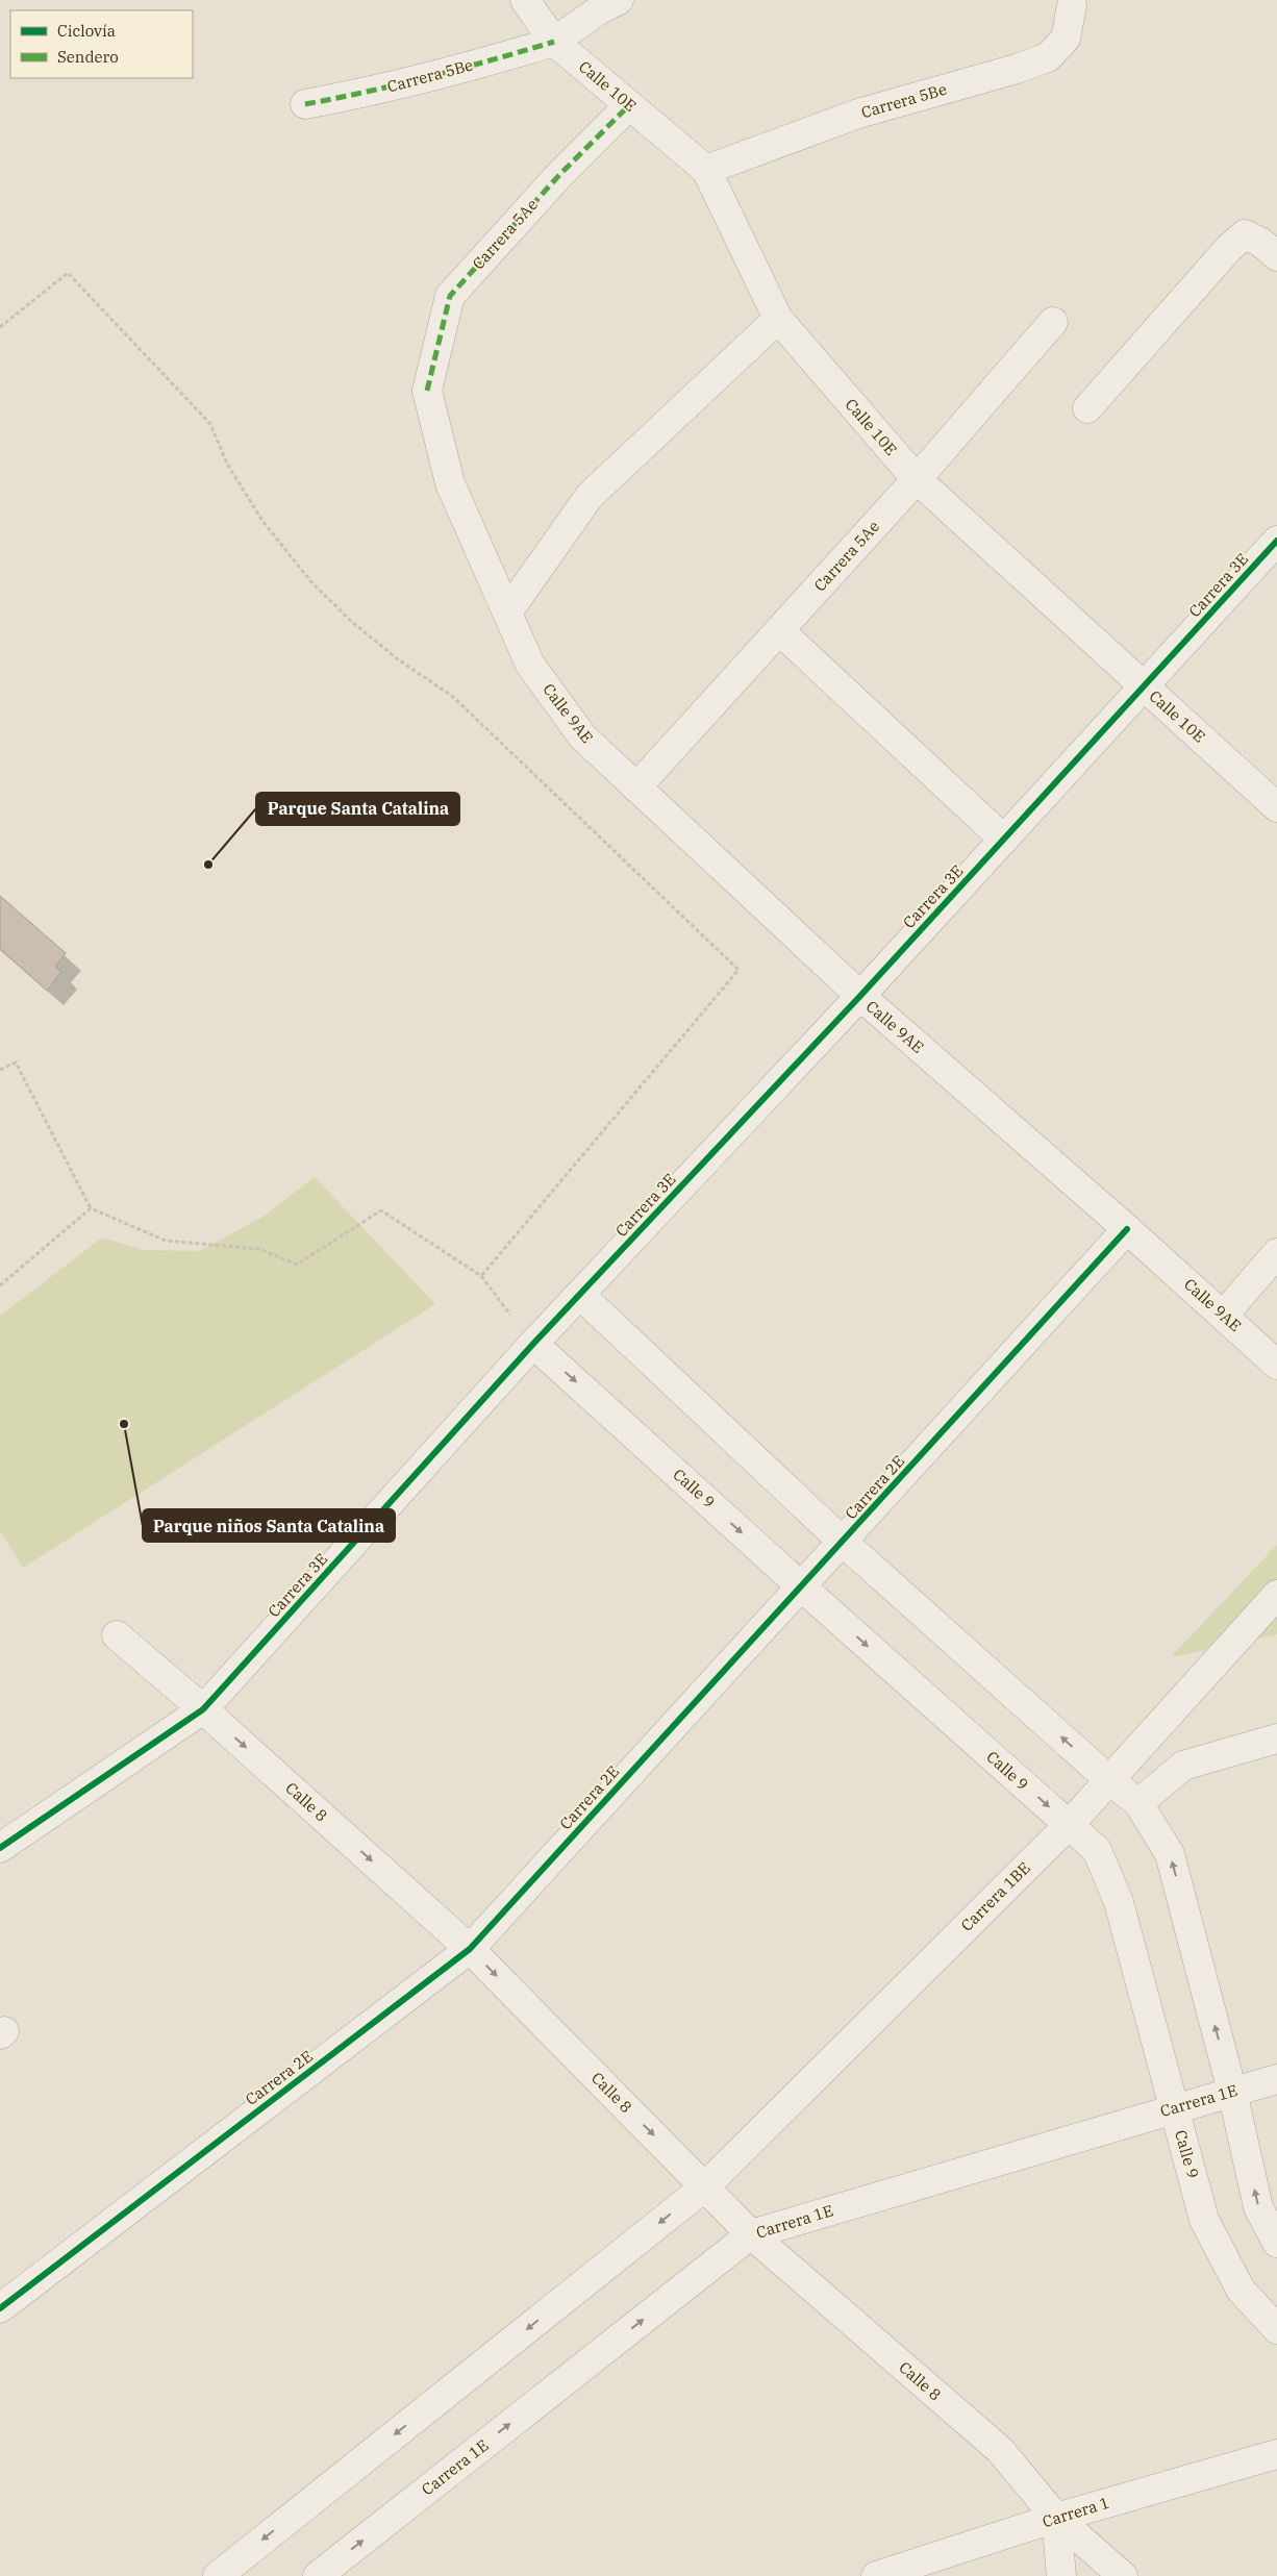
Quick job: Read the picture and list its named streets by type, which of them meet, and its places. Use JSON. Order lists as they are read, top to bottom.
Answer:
{
  "streets": {
    "street": [
      "Carrera 5Be",
      "Calle 10E",
      "Carrera 5Ae",
      "Carrera 3E",
      "Calle 9AE",
      "Carrera 2E",
      "Calle 9",
      "Calle 8",
      "Carrera 1BE",
      "Carrera 1E",
      "Carrera 1"
    ]
  },
  "crossings": [
    ["Carrera 5Be", "Calle 10E"],
    ["Calle 10E", "Carrera 5Ae"],
    ["Calle 10E", "Carrera 3E"],
    ["Carrera 5Ae", "Calle 9AE"],
    ["Carrera 3E", "Calle 9AE"],
    ["Carrera 3E", "Calle 9"],
    ["Carrera 3E", "Calle 8"],
    ["Calle 9AE", "Carrera 2E"],
    ["Carrera 2E", "Calle 9"],
    ["Carrera 2E", "Calle 8"],
    ["Calle 9", "Carrera 1BE"],
    ["Calle 9", "Carrera 1E"],
    ["Calle 8", "Carrera 1BE"],
    ["Calle 8", "Carrera 1E"],
    ["Calle 8", "Carrera 1"]
  ],
  "one_way": ["Calle 8"],
  "places": ["Parque Santa Catalina", "Parque niños Santa Catalina"],
  "legend": ["Ciclovía", "Sendero"]
}
